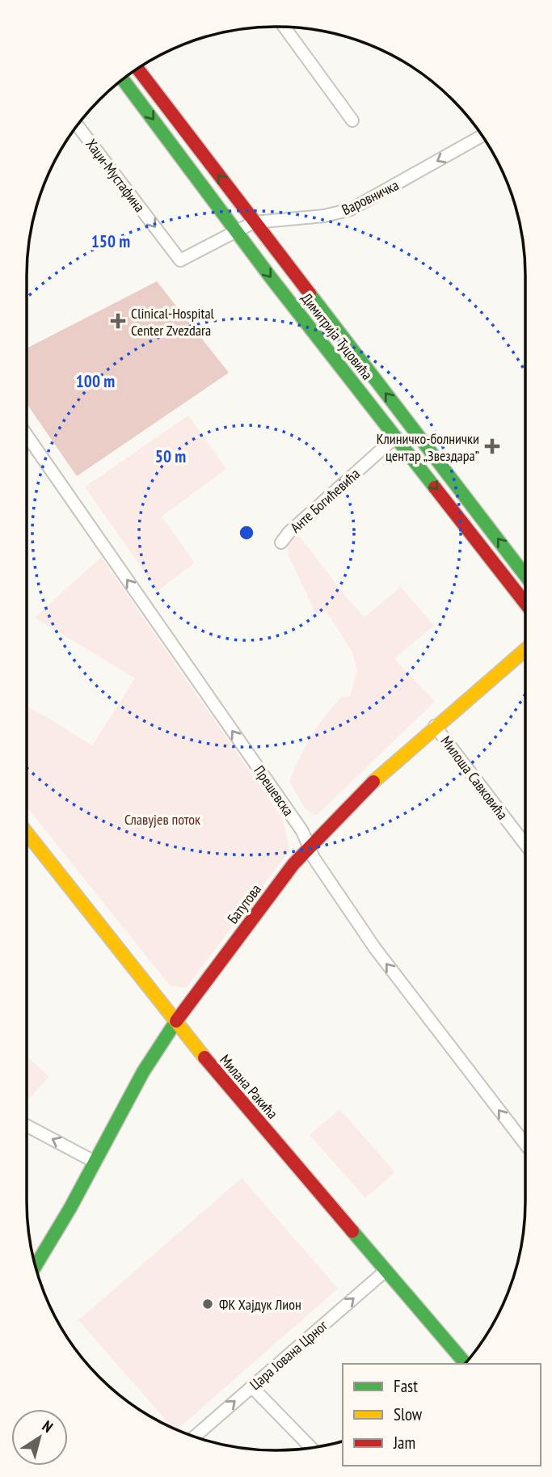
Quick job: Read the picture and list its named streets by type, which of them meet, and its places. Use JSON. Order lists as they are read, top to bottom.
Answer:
{
  "streets": {
    "main road": ["Димитрија Туцовића", "Батутова", "Милана Ракића"],
    "street": [
      "Хаџи-Мустафина",
      "Варовничка",
      "Анте Богићевића",
      "Милоша Савковића",
      "Прешевска",
      "Цара Јована Црног"
    ]
  },
  "crossings": [
    ["Хаџи-Мустафина", "Варовничка"],
    ["Варовничка", "Димитрија Туцовића"],
    ["Димитрија Туцовића", "Анте Богићевића"],
    ["Милоша Савковића", "Батутова"],
    ["Прешевска", "Батутова"],
    ["Батутова", "Милана Ракића"],
    ["Милана Ракића", "Цара Јована Црног"]
  ],
  "one_way": [
    "Хаџи-Мустафина",
    "Варовничка",
    "Прешевска",
    "Цара Јована Црног"
  ],
  "parks": ["Славујев поток"],
  "places": {
    "health": ["Clinical-Hospital Center Zvezdara", "Клиничко-болнички центар „Звездара”"],
    "other": ["ФК Хајдук Лион"]
  },
  "legend": ["Fast", "Slow", "Jam"],
  "north": "top right",
  "rings": ["150 m", "100 m", "50 m"]
}
